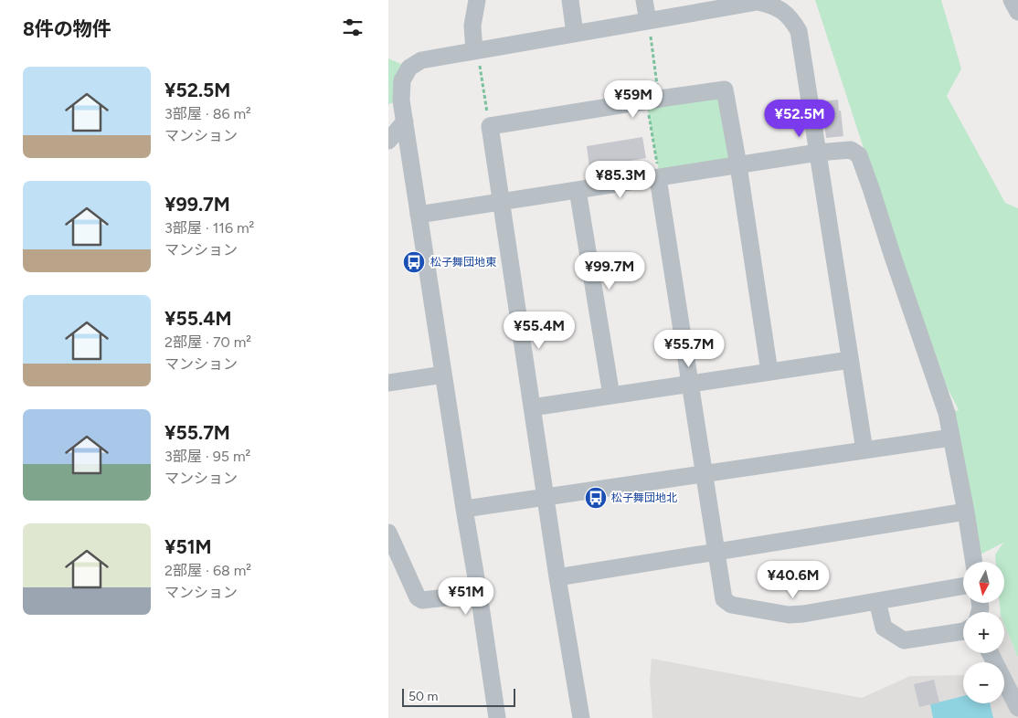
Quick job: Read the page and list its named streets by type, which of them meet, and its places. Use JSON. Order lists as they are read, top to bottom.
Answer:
{
  "places": {
    "bus stop": ["松子舞団地東", "松子舞団地北"]
  },
  "scale_bar": "50 m",
  "north": "bottom",
  "page": {
    "heading": "8件の物件",
    "list": [
      {
        "name": "¥52.5M",
        "note": "3部屋 · 86 m² · マンション"
      },
      {
        "name": "¥99.7M",
        "note": "3部屋 · 116 m² · マンション"
      },
      {
        "name": "¥55.4M",
        "note": "2部屋 · 70 m² · マンション"
      },
      {
        "name": "¥55.7M",
        "note": "3部屋 · 95 m² · マンション"
      },
      {
        "name": "¥51M",
        "note": "2部屋 · 68 m² · マンション"
      }
    ],
    "price": [
      "¥59M",
      "¥52.5M",
      "¥85.3M",
      "¥99.7M",
      "¥55.4M",
      "¥55.7M",
      "¥40.6M",
      "¥51M"
    ],
    "map_buttons": ["+", "−"],
    "scale": "50 m"
  }
}
